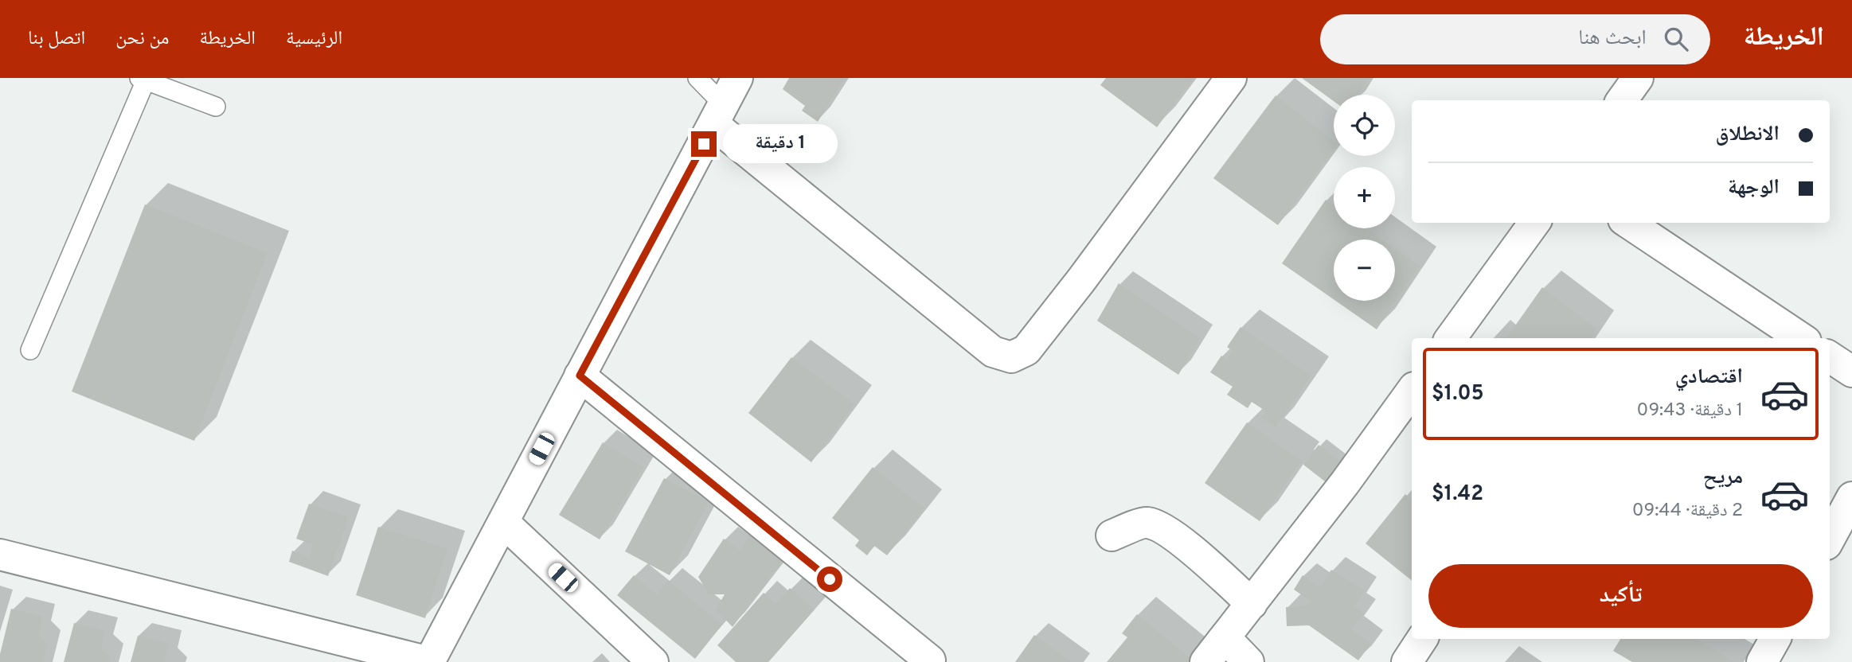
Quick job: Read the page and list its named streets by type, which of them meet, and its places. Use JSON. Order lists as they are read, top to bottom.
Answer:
{
  "page": {
    "header": "الخريطة",
    "search": "ابحث هنا",
    "nav": [
      "الرئيسية",
      "الخريطة",
      "من نحن",
      "اتصل بنا"
    ],
    "map_buttons": ["+", "−"],
    "banner": ["الانطلاق", "الوجهة"],
    "bubble": "1 دقيقة",
    "list": [
      {
        "name": "اقتصادي",
        "note": "1 دقيقة · 09:43",
        "value": "$1.05"
      },
      {
        "name": "مريح",
        "note": "2 دقيقة · 09:44",
        "value": "$1.42"
      }
    ],
    "buttons": "تأكيد"
  }
}
